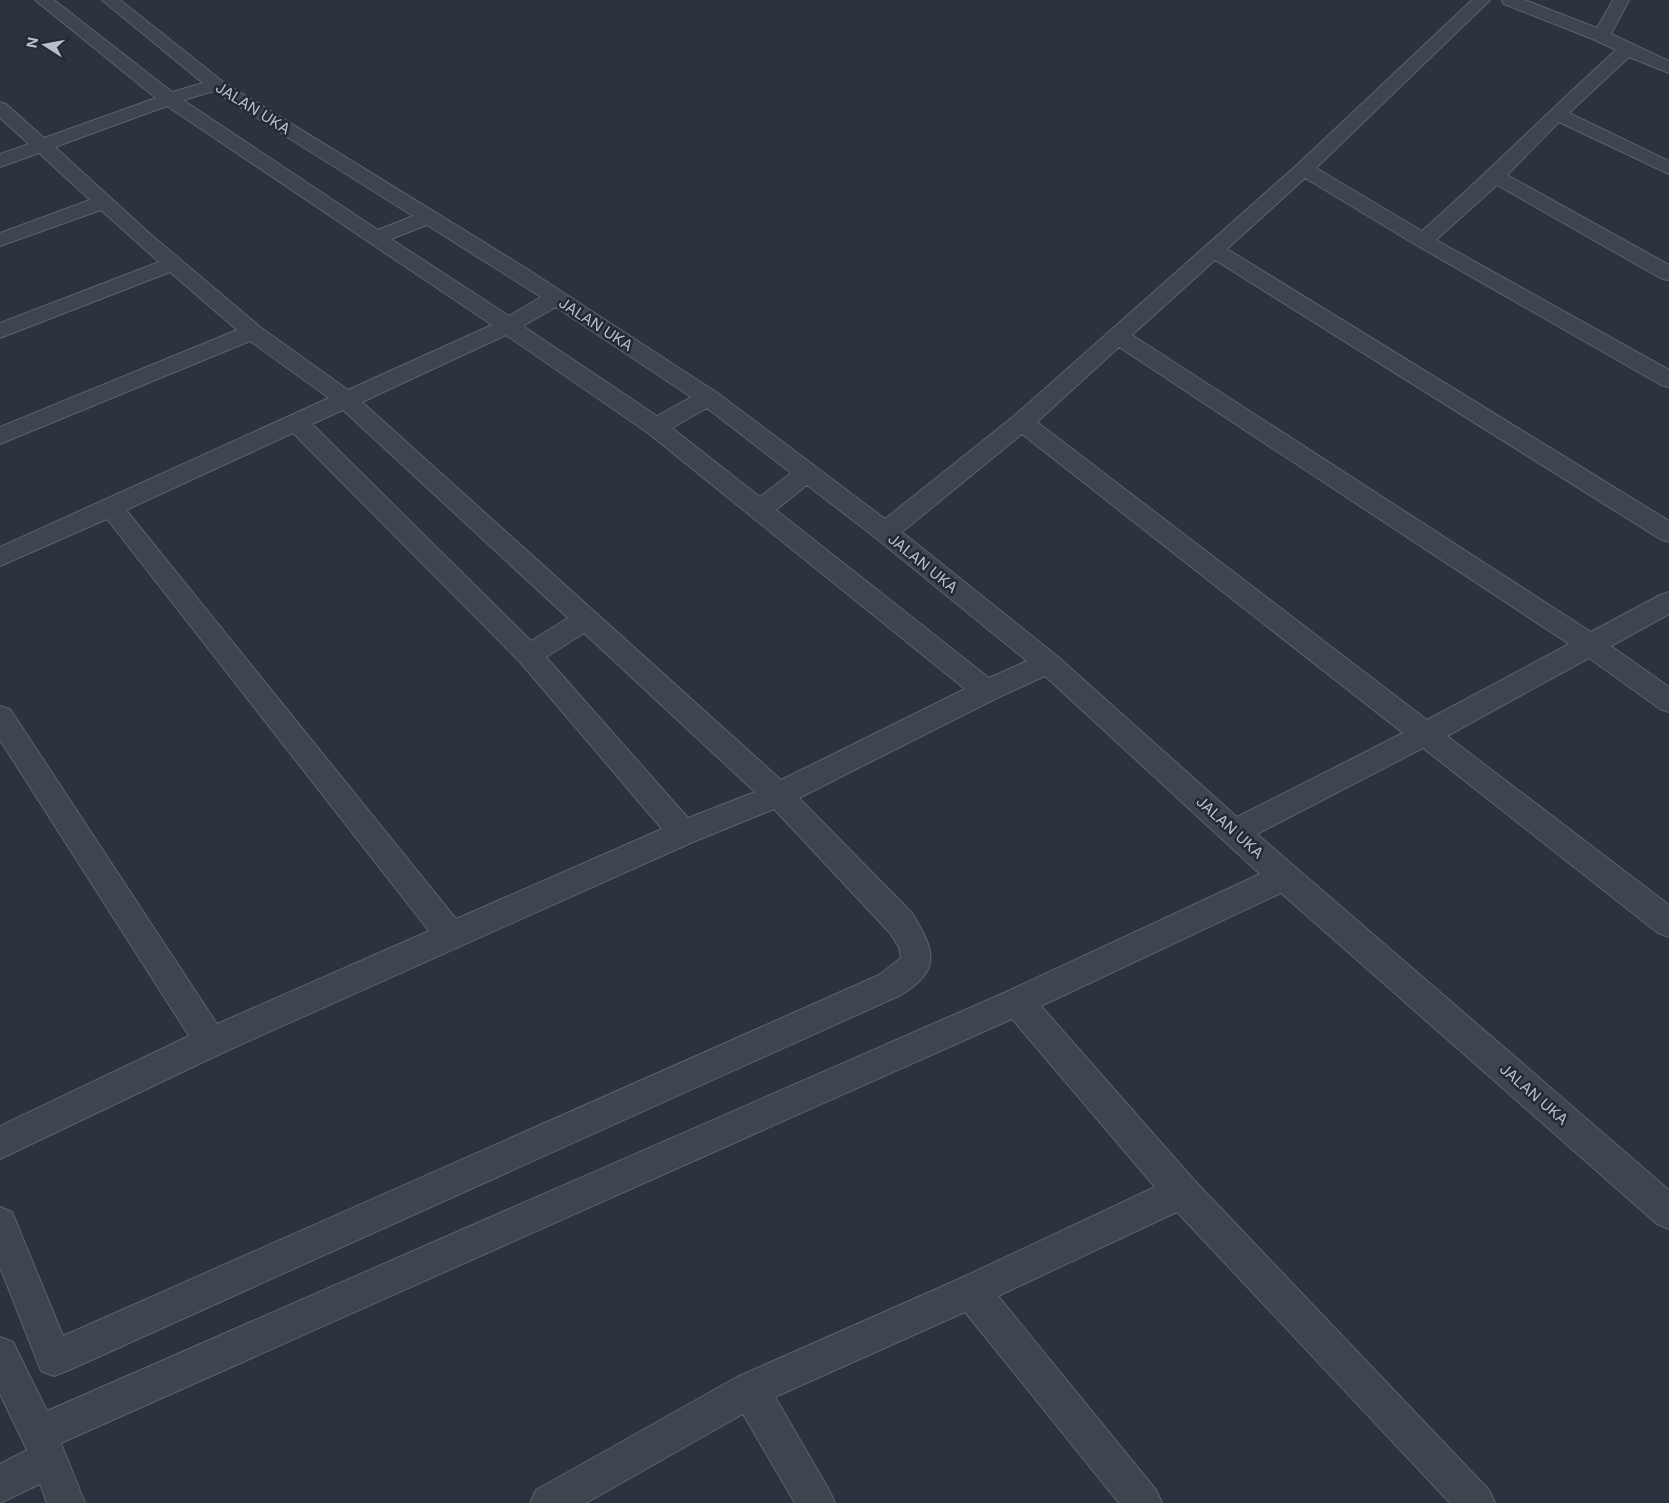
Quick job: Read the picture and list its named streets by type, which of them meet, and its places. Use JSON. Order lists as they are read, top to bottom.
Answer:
{
  "streets": {
    "street": ["JALAN UKA"]
  },
  "north": "left"
}
